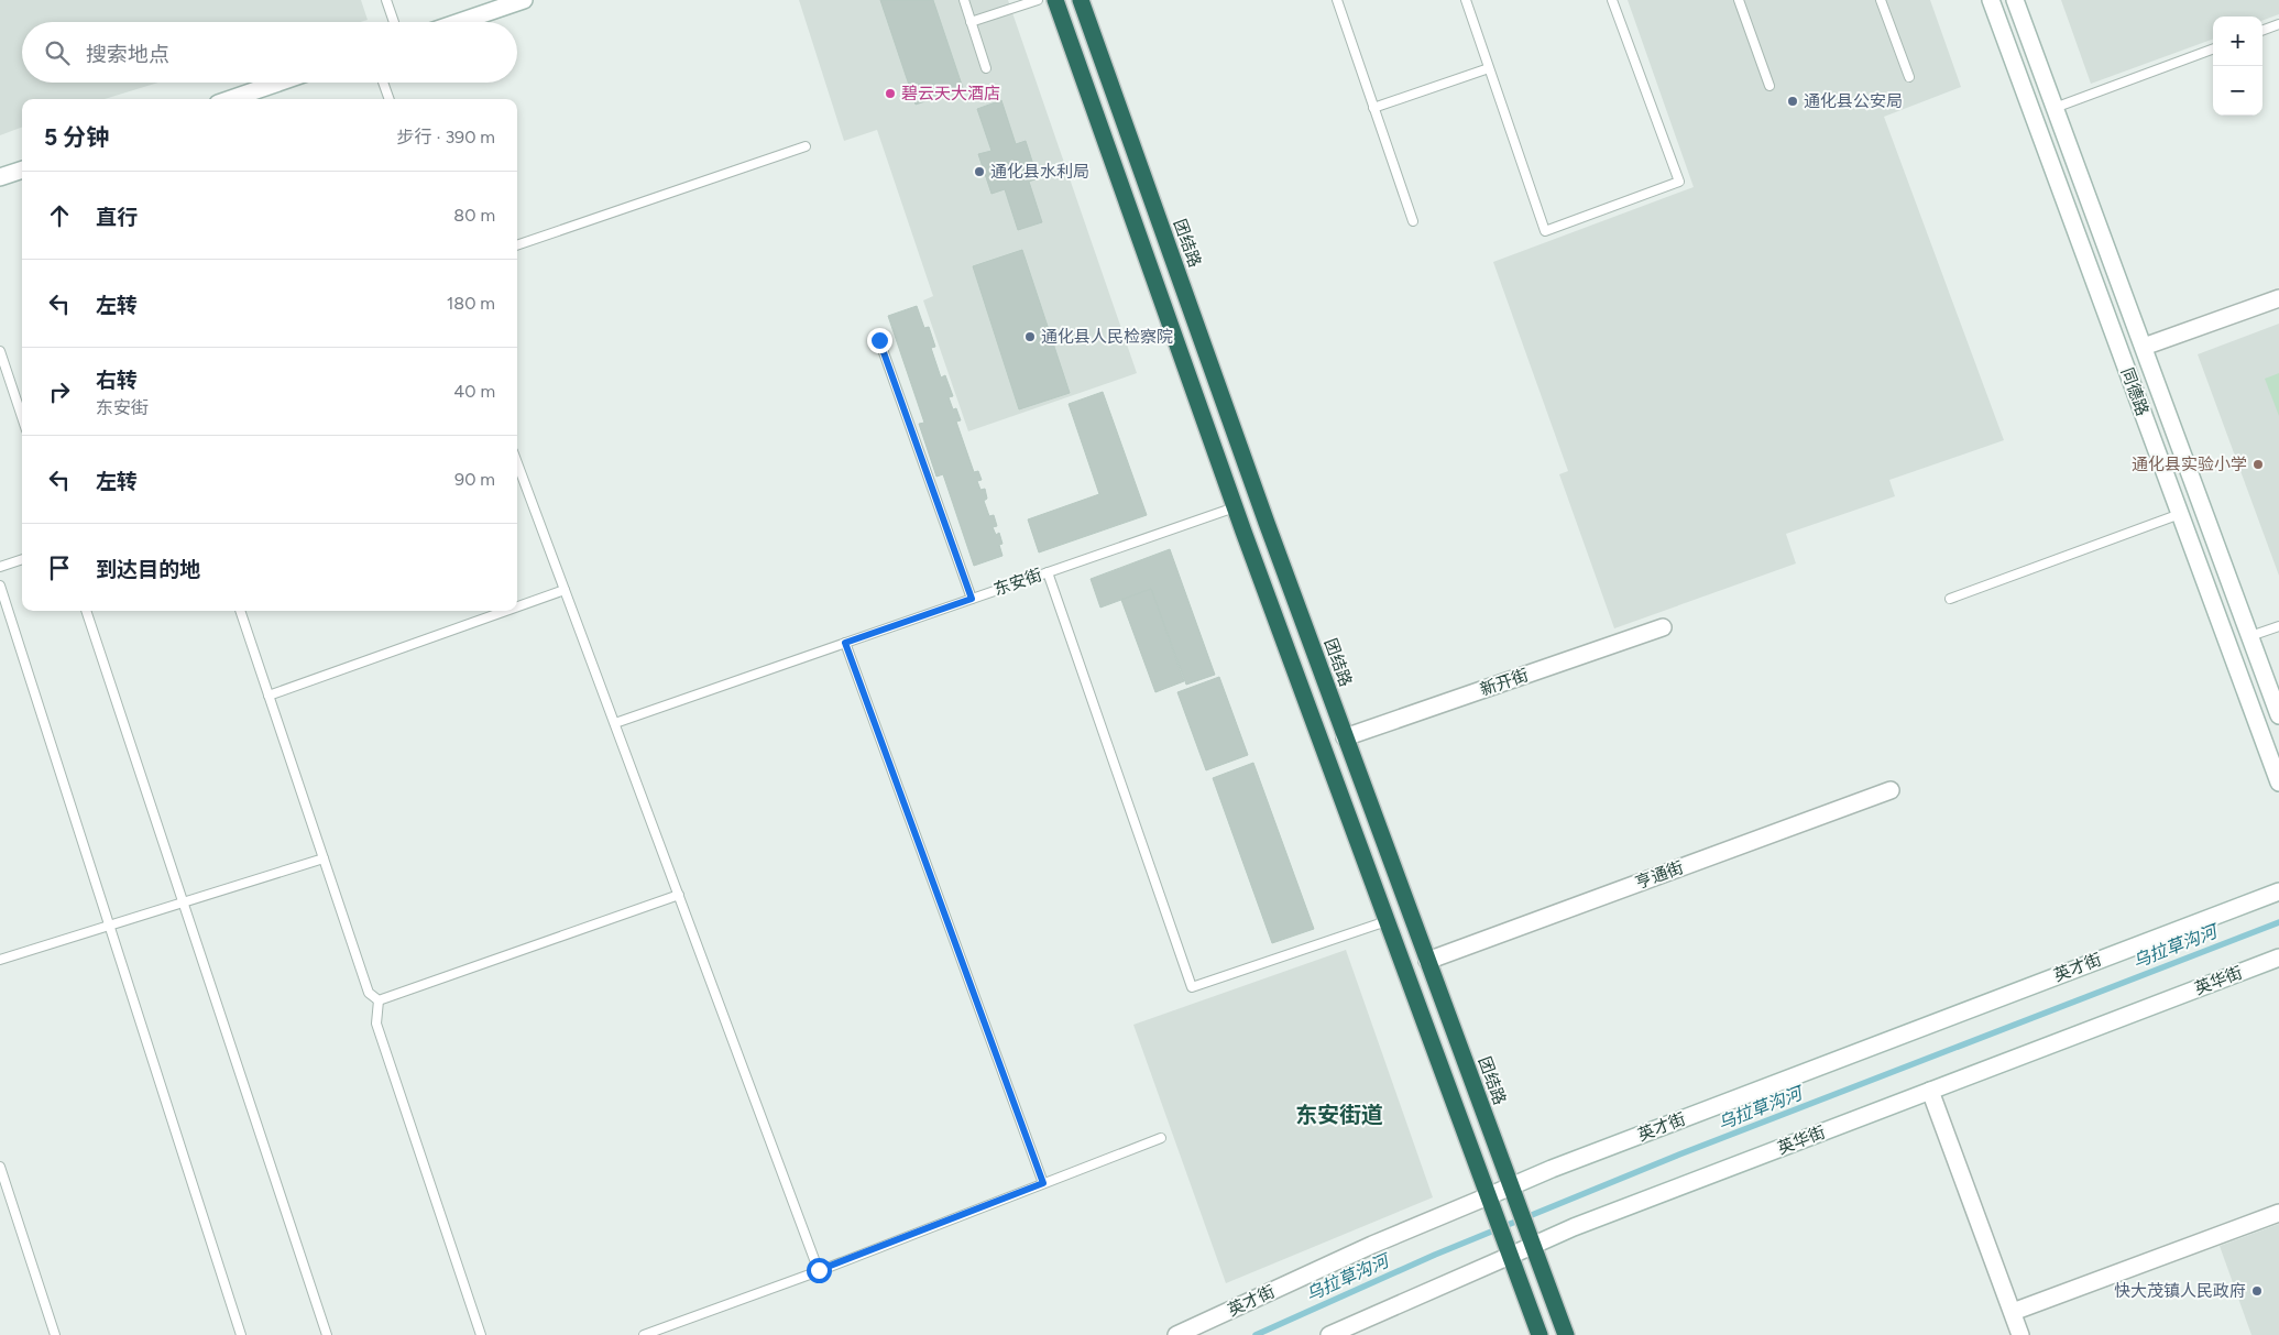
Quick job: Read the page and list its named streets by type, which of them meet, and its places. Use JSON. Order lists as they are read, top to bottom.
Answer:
{
  "streets": {
    "highway": ["团结路"],
    "street": [
      "同德路",
      "新开街",
      "亨通街",
      "英才街",
      "英华街"
    ],
    "lane": ["东安街"]
  },
  "crossings": [
    ["团结路", "新开街"],
    ["团结路", "亨通街"],
    ["团结路", "英才街"],
    ["团结路", "英华街"]
  ],
  "districts": ["东安街道"],
  "water": ["乌拉草沟河"],
  "places": [
    "碧云天大酒店",
    "通化县公安局",
    "通化县水利局",
    "通化县人民检察院",
    "通化县实验小学",
    "快大茂镇人民政府"
  ],
  "page": {
    "map_buttons": ["+", "−"],
    "search": "搜索地点",
    "heading": ["5 分钟", "步行 · 390 m"],
    "list": [
      ["直行", "80 m"],
      ["左转", "180 m"],
      ["右转", "东安街", "40 m"],
      ["左转", "90 m"],
      "到达目的地"
    ]
  }
}
